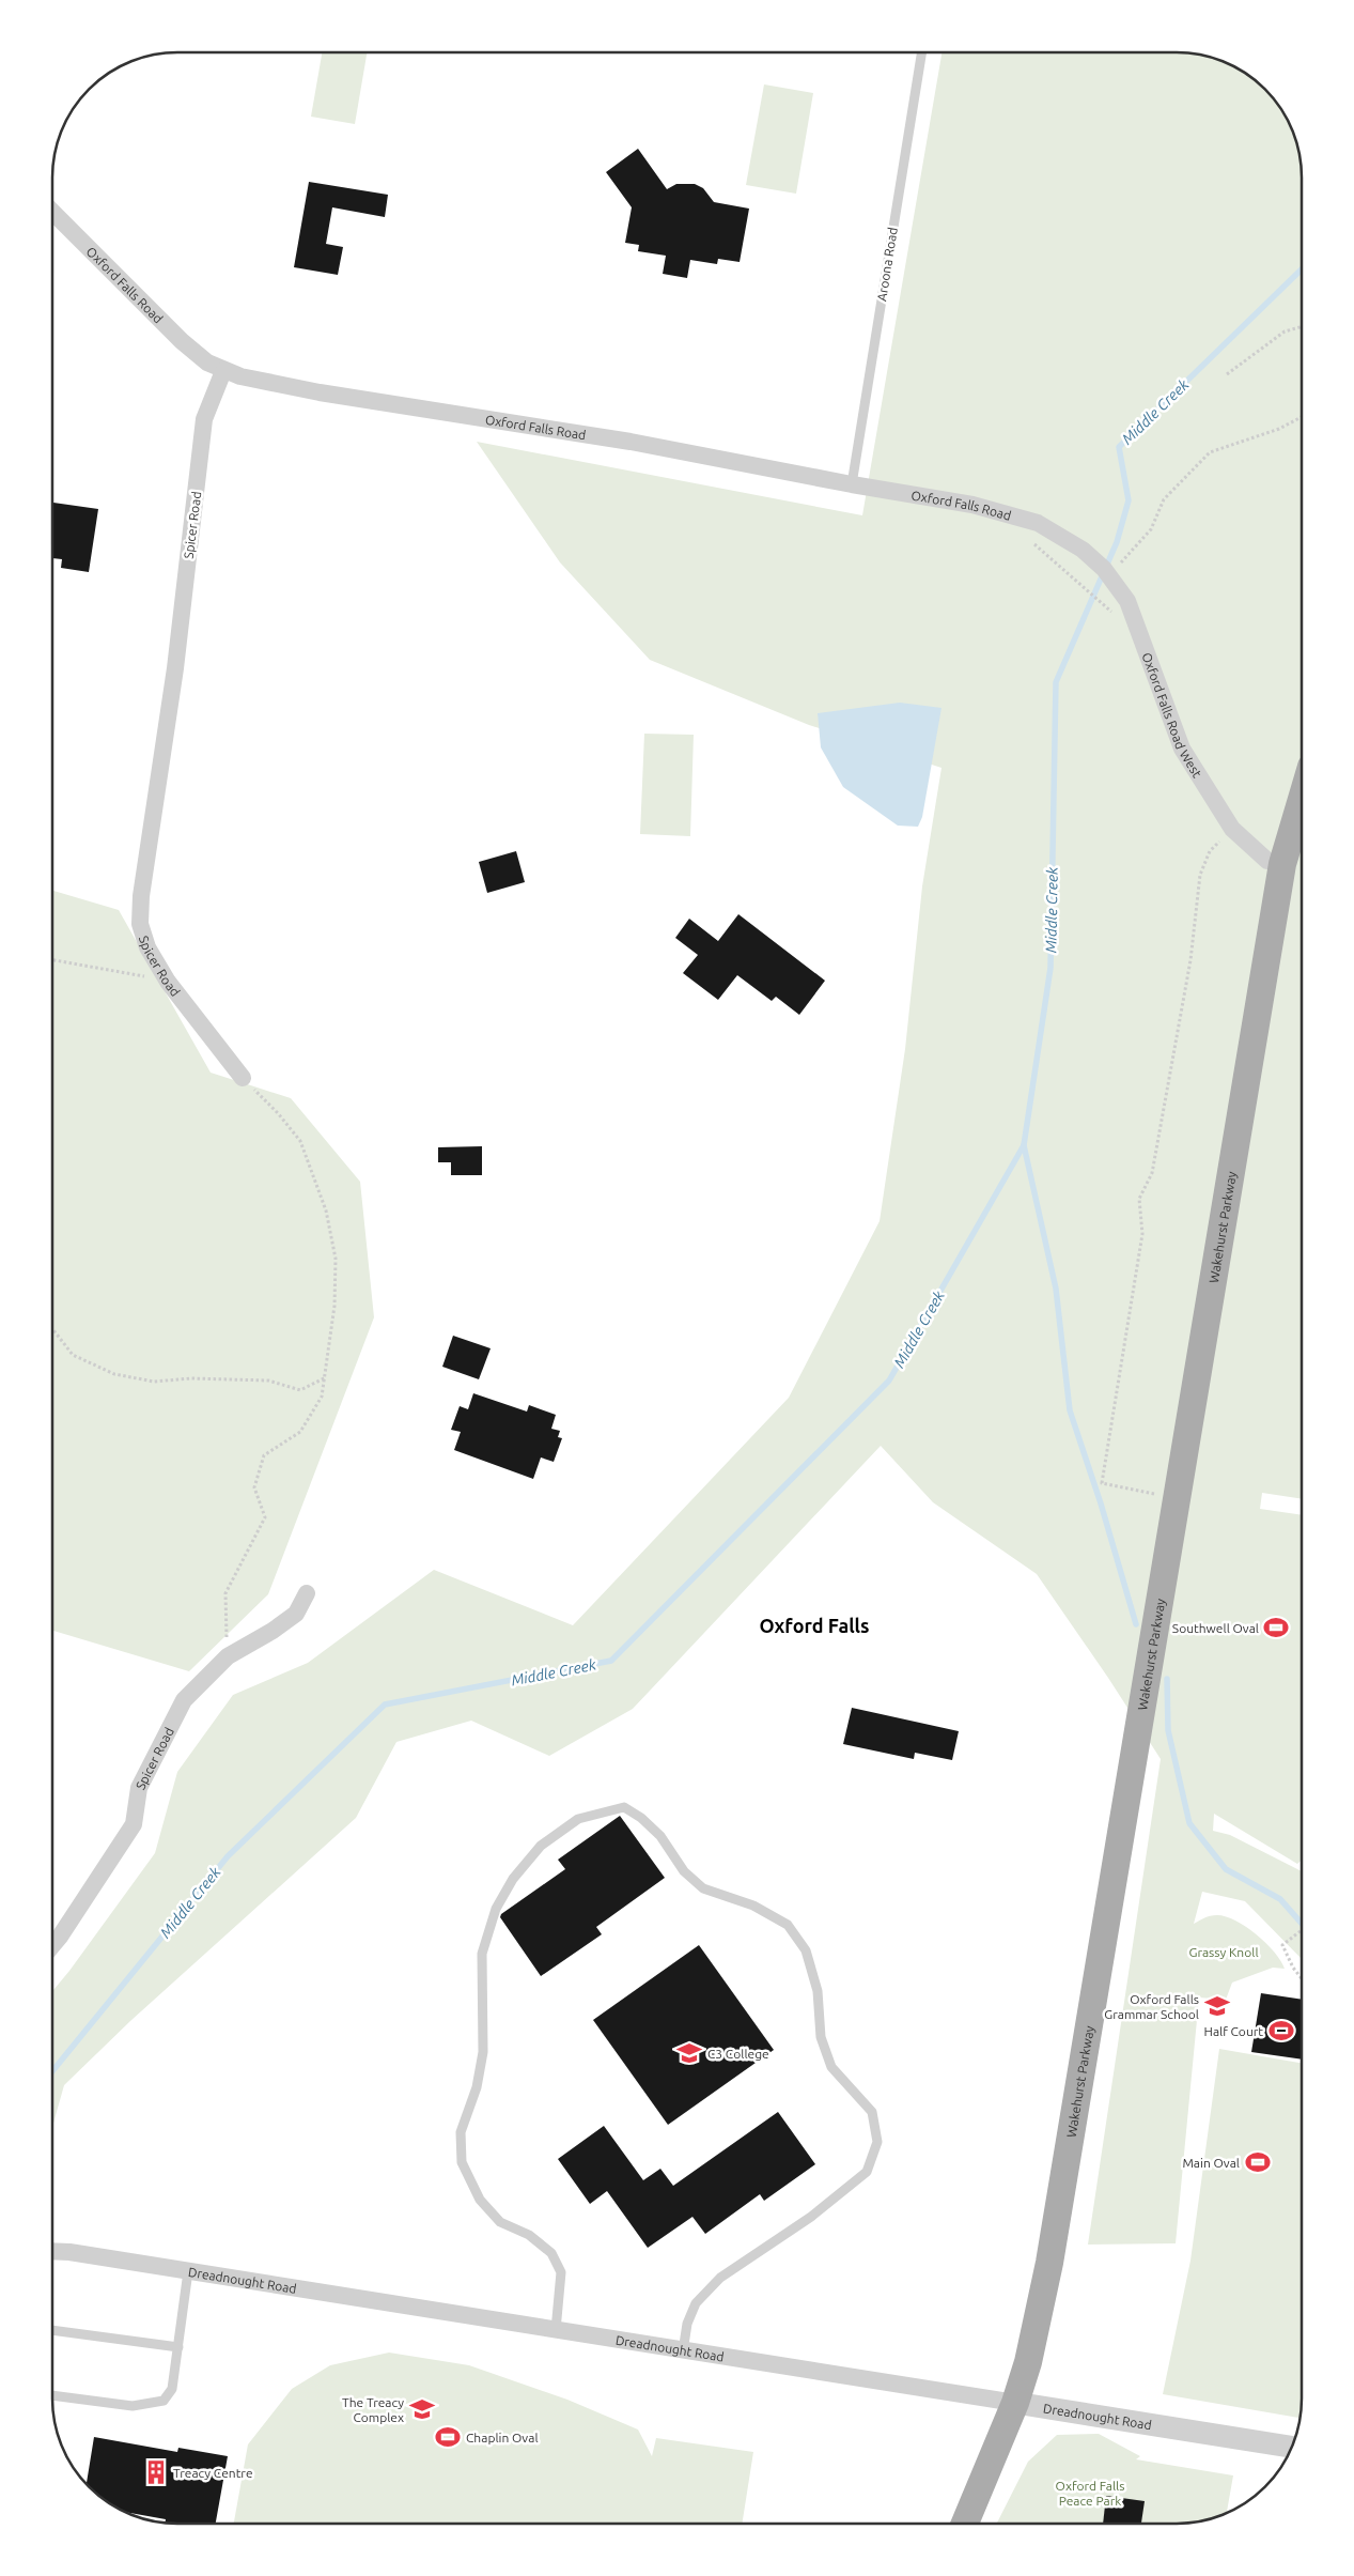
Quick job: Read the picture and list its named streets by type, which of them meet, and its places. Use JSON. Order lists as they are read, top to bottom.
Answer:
{
  "streets": {
    "main road": ["Wakehurst Parkway"],
    "street": [
      "Oxford Falls Road",
      "Spicer Road",
      "Oxford Falls Road West",
      "Dreadnought Road"
    ],
    "lane": ["Aroona Road"]
  },
  "crossings": [
    ["Aroona Road", "Oxford Falls Road"],
    ["Oxford Falls Road", "Spicer Road"],
    ["Oxford Falls Road", "Oxford Falls Road West"],
    ["Oxford Falls Road West", "Wakehurst Parkway"],
    ["Wakehurst Parkway", "Dreadnought Road"]
  ],
  "districts": ["Oxford Falls"],
  "water": ["Middle Creek"],
  "parks": ["Grassy Knoll", "Oxford Falls Peace Park"],
  "places": {
    "sports": [
      "Southwell Oval",
      "Half Court",
      "Main Oval",
      "Chaplin Oval"
    ],
    "school or university": ["Oxford Falls Grammar School", "C3 College", "The Treacy Complex"],
    "building": ["Treacy Centre"]
  }
}
